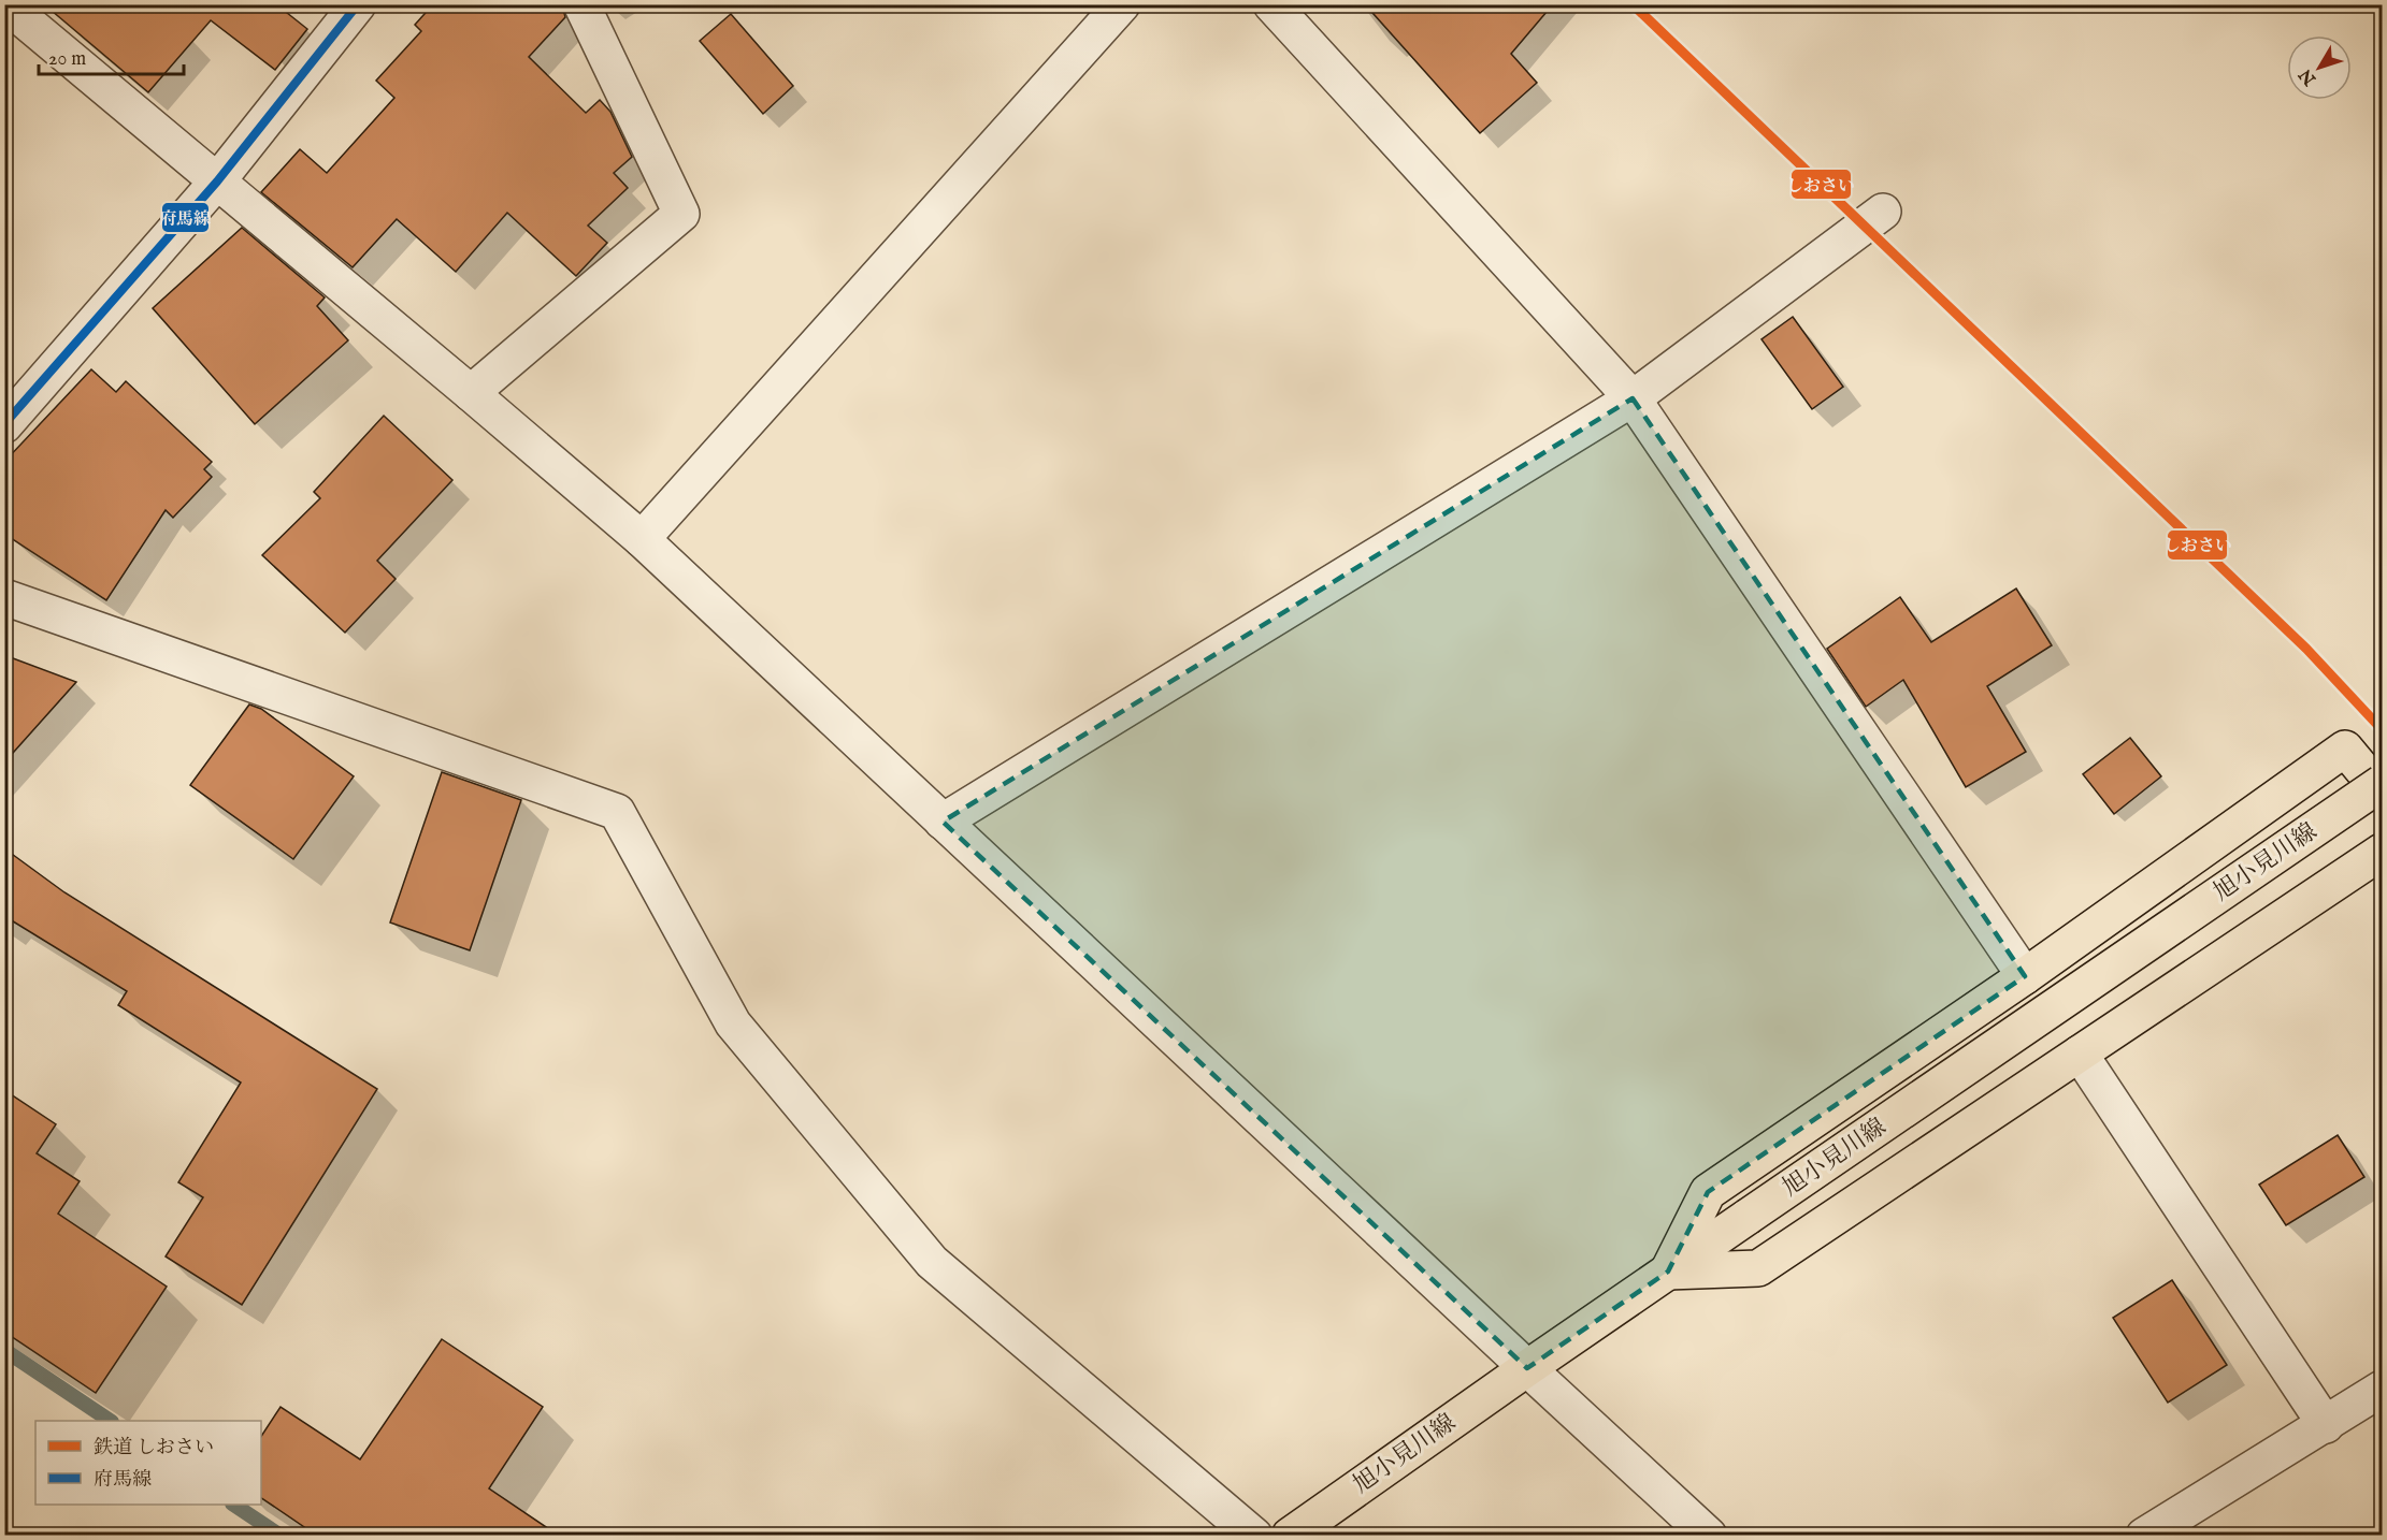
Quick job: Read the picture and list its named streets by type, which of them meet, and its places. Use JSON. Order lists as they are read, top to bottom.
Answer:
{
  "streets": {
    "main road": ["旭小見川線"]
  },
  "lines": ["rail line しおさい", "transit line 府馬線"],
  "legend": ["鉄道 しおさい", "府馬線"],
  "scale_bar": "20 m",
  "north": "bottom left"
}
